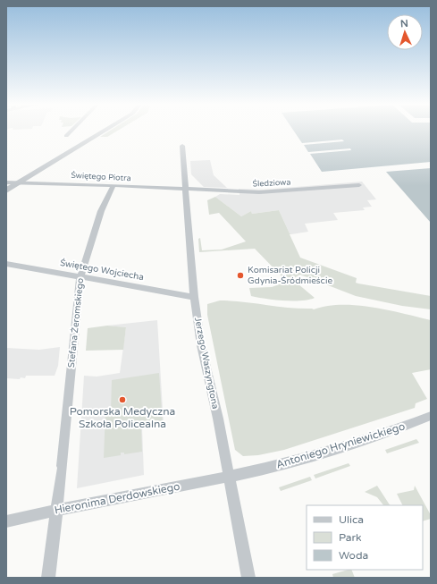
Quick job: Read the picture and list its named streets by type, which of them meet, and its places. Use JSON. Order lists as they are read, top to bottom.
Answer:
{
  "streets": {
    "street": [
      "Świętego Piotra",
      "Śledziowa",
      "Świętego Wojciecha",
      "Stefana Żeromskiego",
      "Jerzego Waszyngtona",
      "Antoniego Hryniewickiego",
      "Hieronima Derdowskiego"
    ]
  },
  "crossings": [
    ["Świętego Piotra", "Śledziowa"],
    ["Świętego Piotra", "Stefana Żeromskiego"],
    ["Świętego Piotra", "Jerzego Waszyngtona"],
    ["Śledziowa", "Jerzego Waszyngtona"],
    ["Świętego Wojciecha", "Stefana Żeromskiego"],
    ["Świętego Wojciecha", "Jerzego Waszyngtona"],
    ["Stefana Żeromskiego", "Hieronima Derdowskiego"],
    ["Jerzego Waszyngtona", "Antoniego Hryniewickiego"],
    ["Jerzego Waszyngtona", "Hieronima Derdowskiego"],
    ["Antoniego Hryniewickiego", "Hieronima Derdowskiego"]
  ],
  "places": ["Komisariat Policji Gdynia-Śródmieście", "Pomorska Medyczna Szkoła Policealna"],
  "legend": ["Ulica", "Park", "Woda"],
  "north": "top"
}
